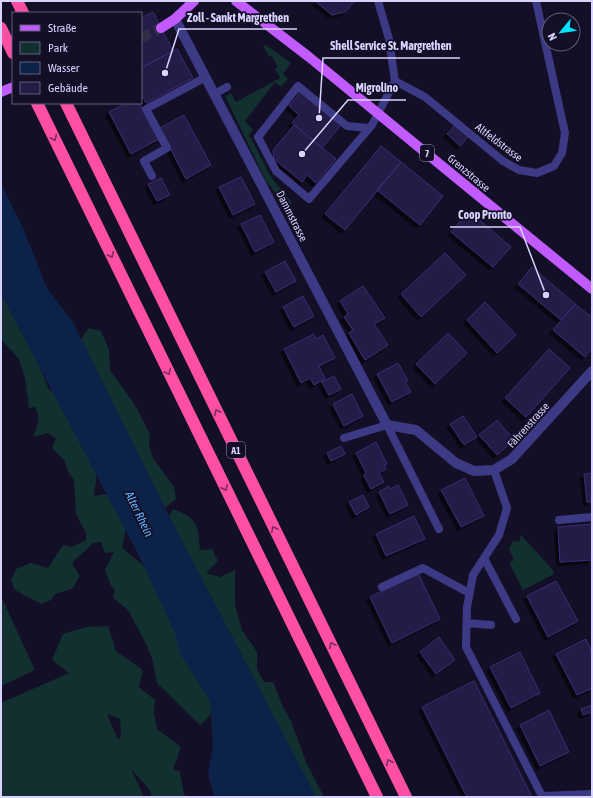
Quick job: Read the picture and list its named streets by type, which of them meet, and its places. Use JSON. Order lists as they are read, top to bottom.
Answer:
{
  "streets": {
    "highway": ["A1"],
    "main road": ["7", "Grenzstrasse"],
    "street": ["Dammstrasse", "Fährenstrasse"],
    "lane": ["Altfeldstrasse"]
  },
  "crossings": [
    ["Dammstrasse", "Fährenstrasse"]
  ],
  "water": ["Alter Rhein"],
  "places": [
    "Zoll - Sankt Margrethen",
    "Shell Service St. Margrethen",
    "Migrolino",
    "Coop Pronto"
  ],
  "legend": [
    "Straße",
    "Park",
    "Wasser",
    "Gebäude"
  ],
  "north": "bottom left"
}
